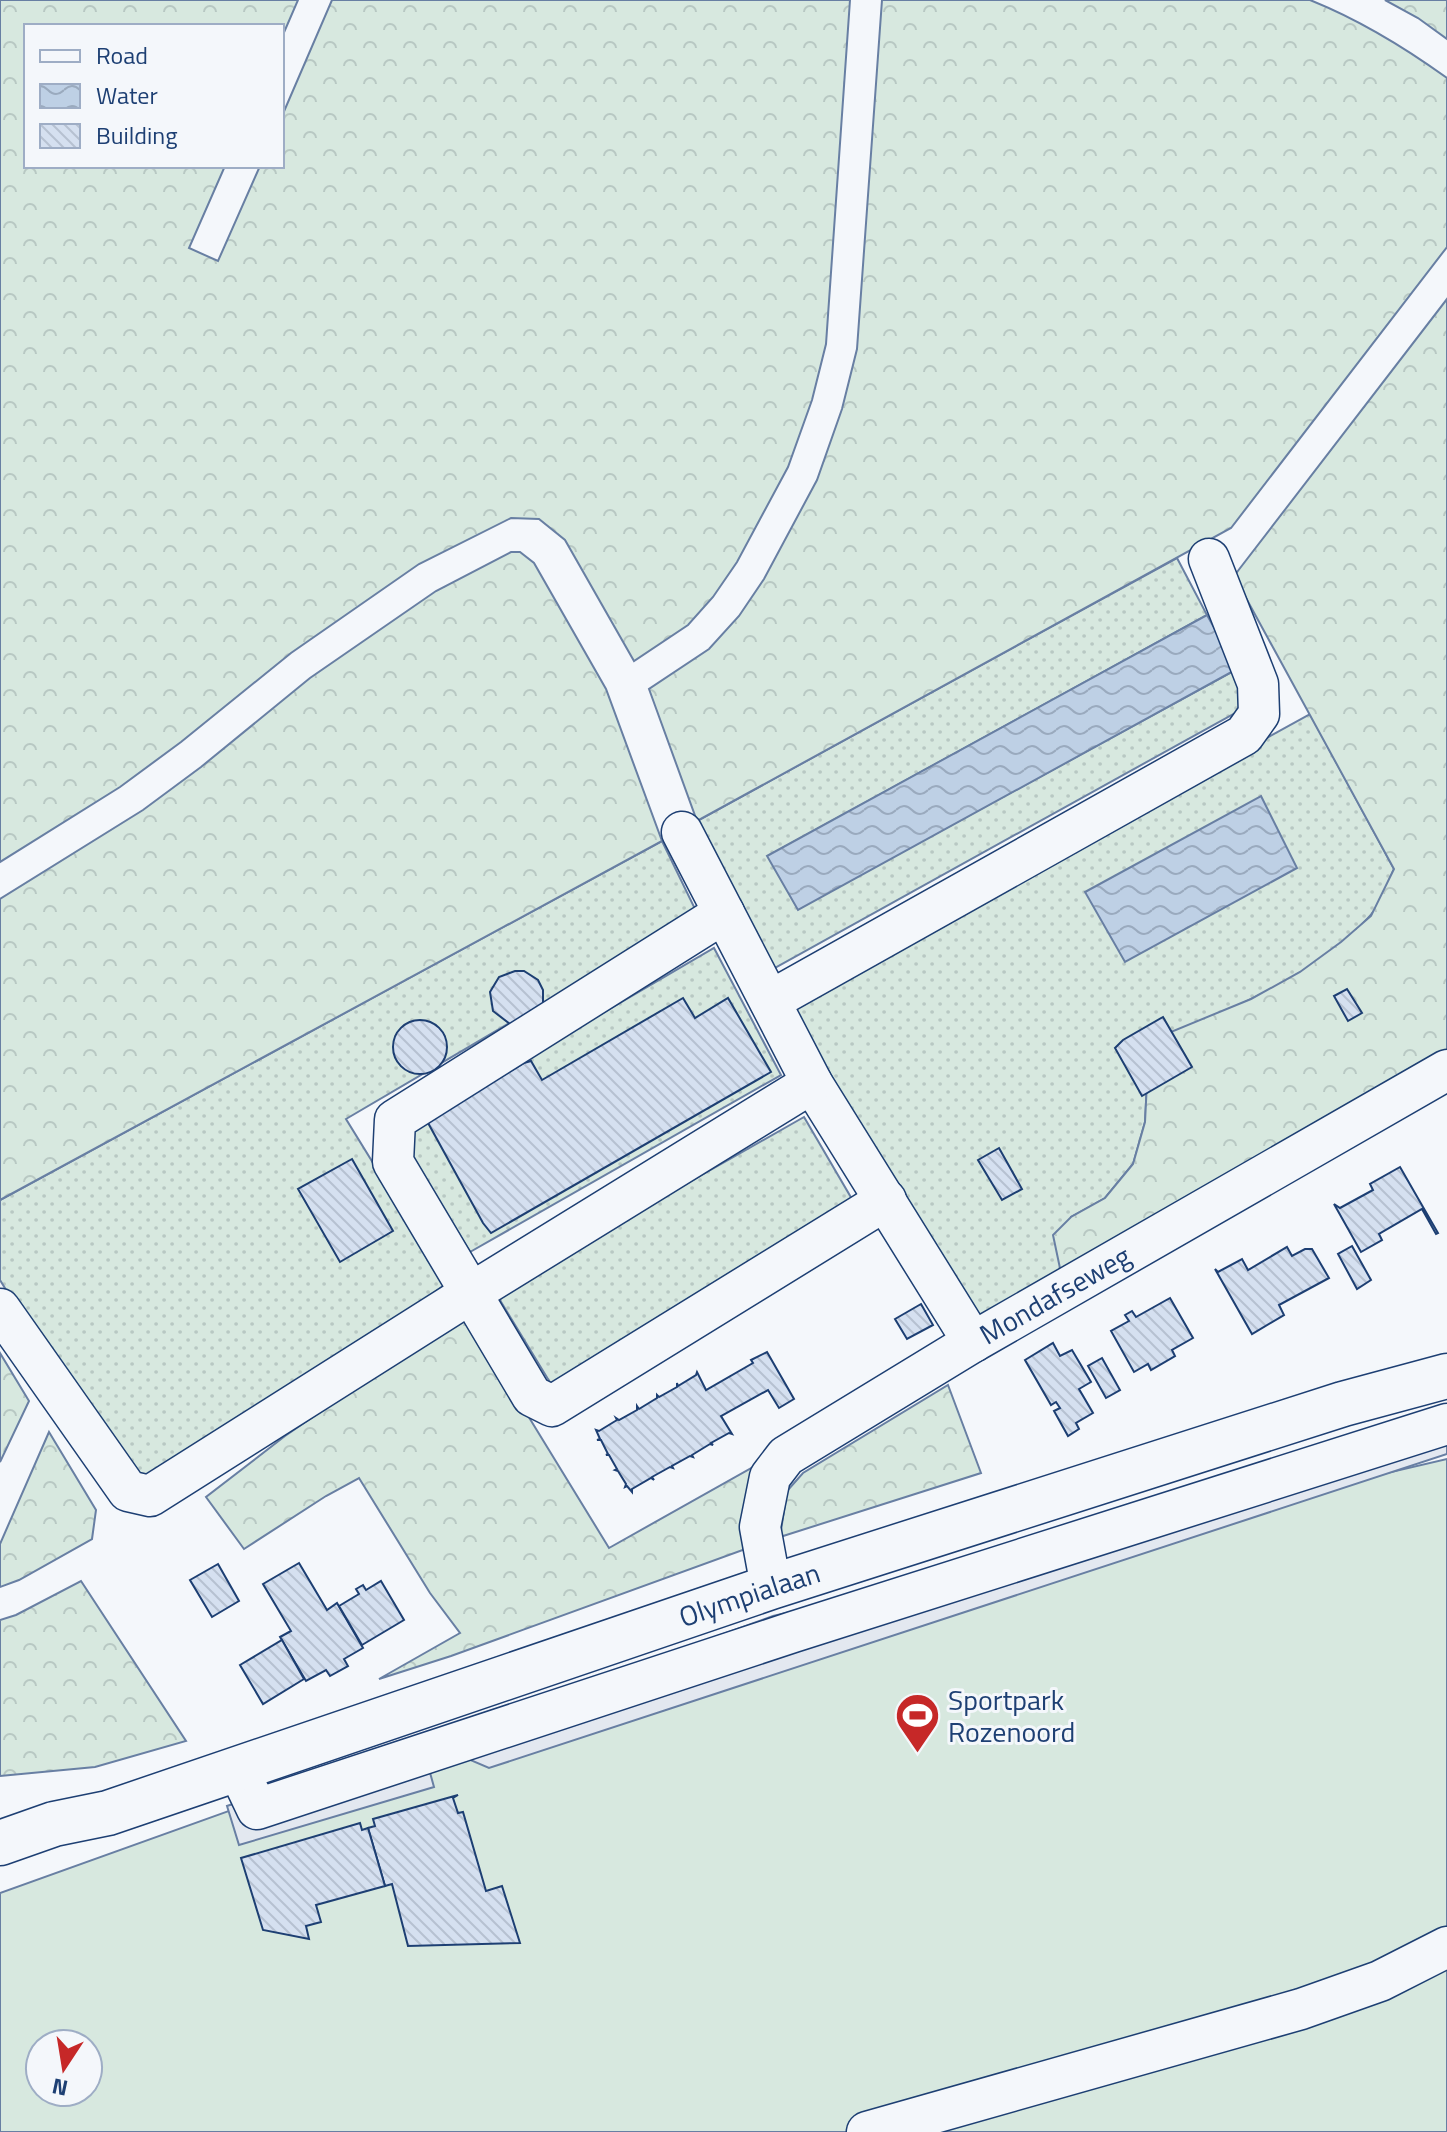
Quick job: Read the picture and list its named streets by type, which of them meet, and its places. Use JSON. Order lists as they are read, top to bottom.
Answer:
{
  "streets": {
    "main road": ["Olympialaan"],
    "street": ["Mondafseweg"]
  },
  "crossings": [
    ["Mondafseweg", "Olympialaan"]
  ],
  "places": {
    "sports": ["Sportpark Rozenoord"]
  },
  "legend": ["Road", "Water", "Building"],
  "north": "bottom"
}
